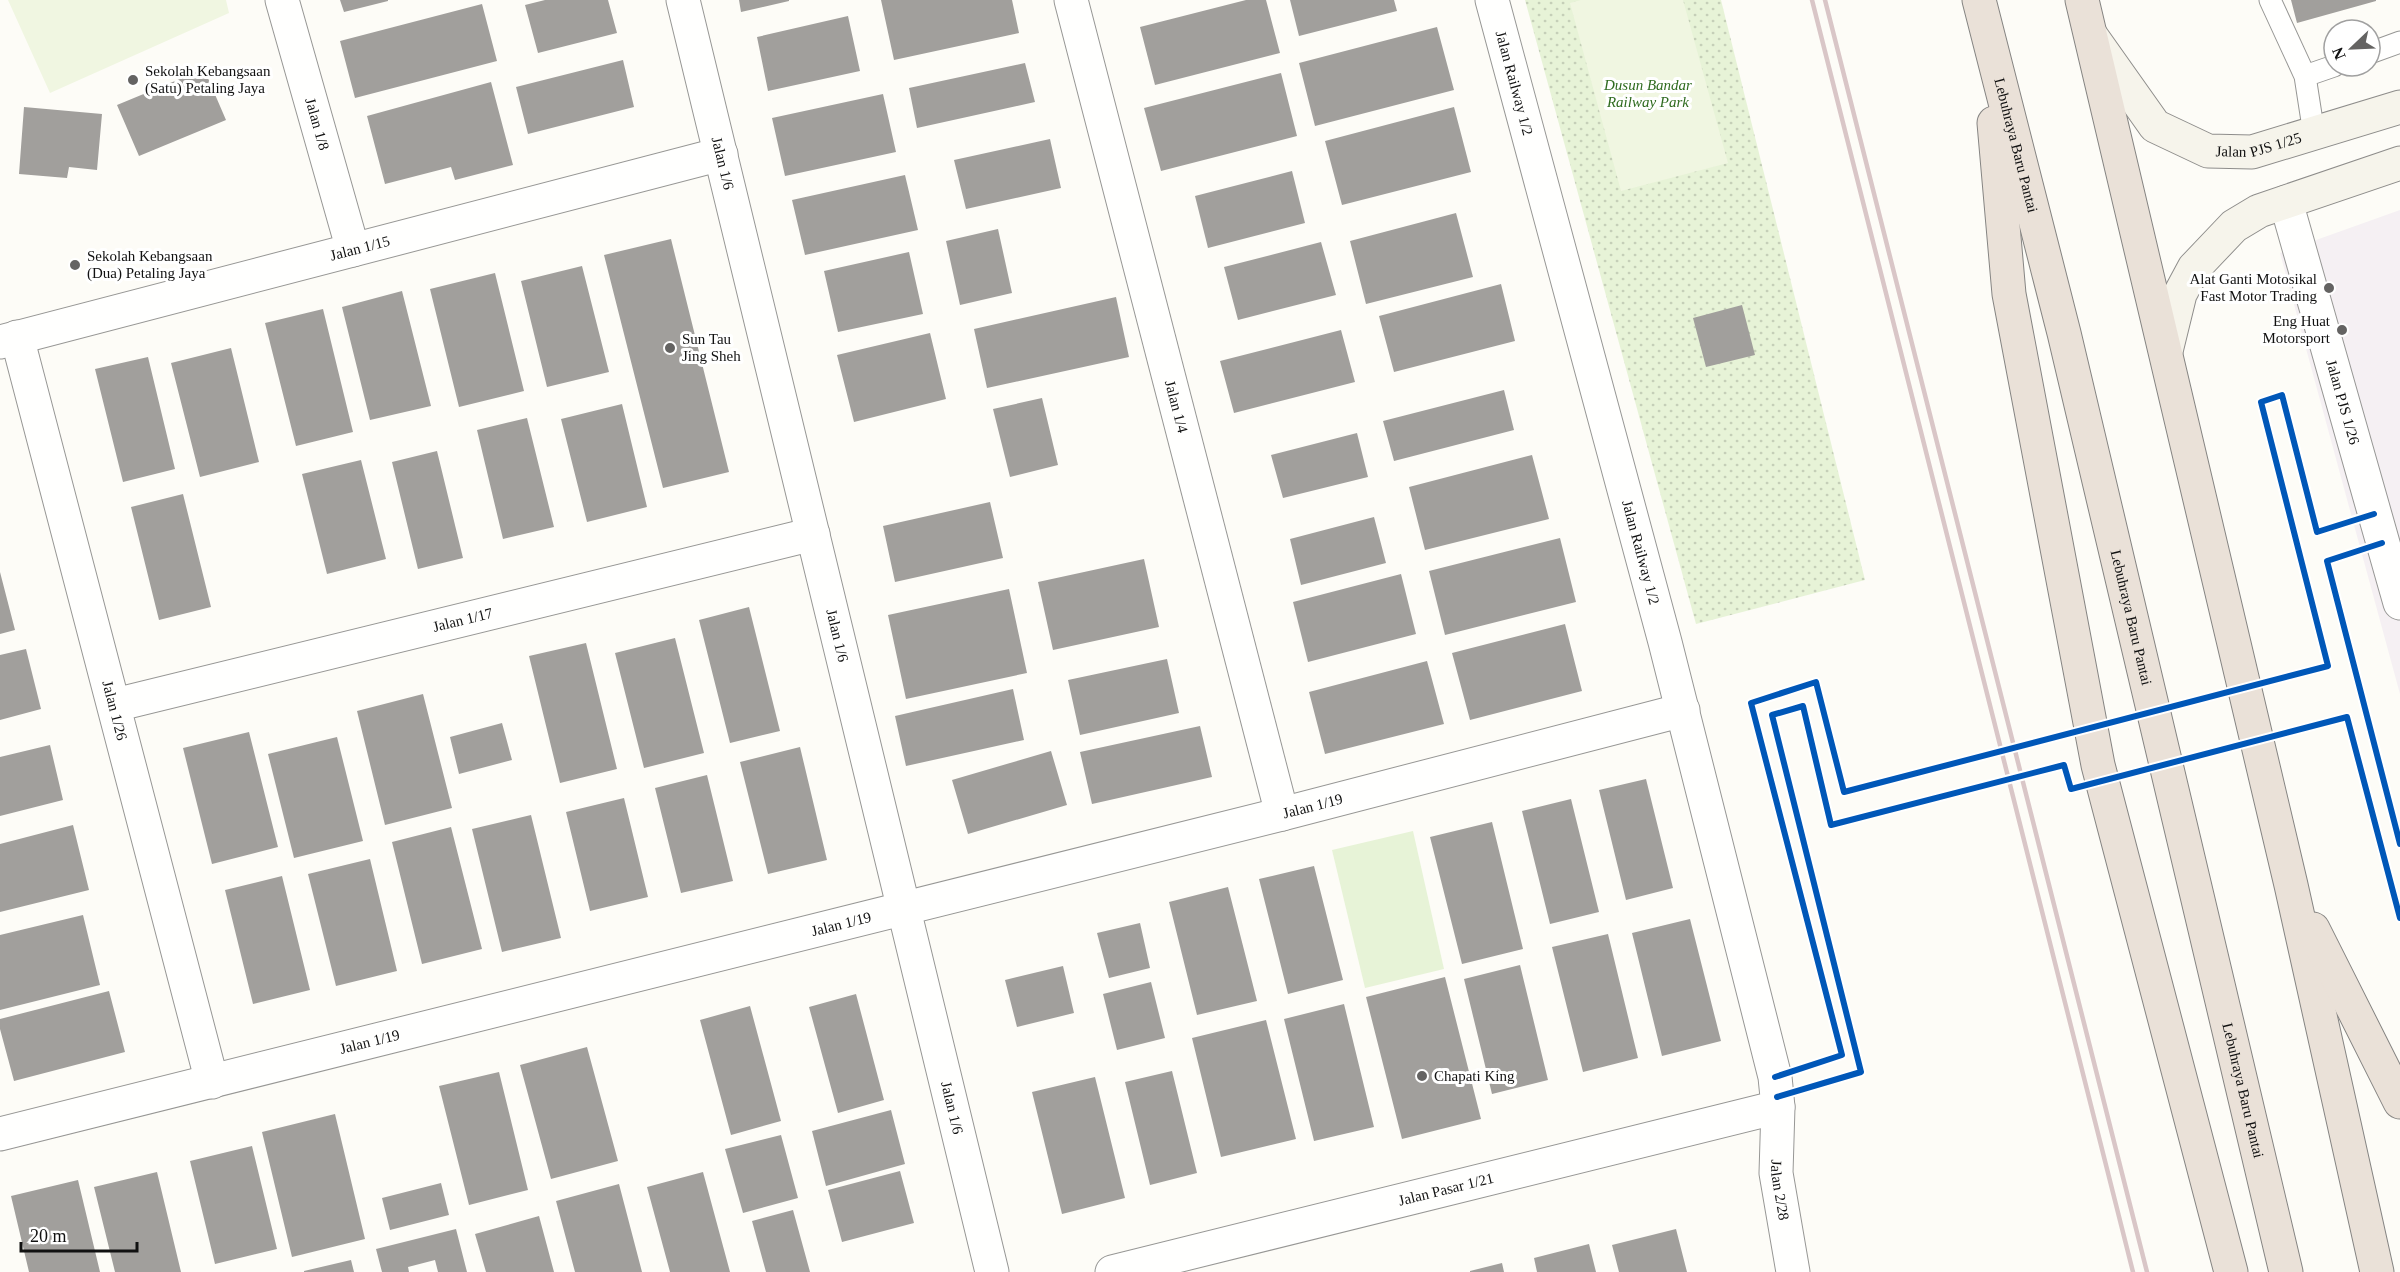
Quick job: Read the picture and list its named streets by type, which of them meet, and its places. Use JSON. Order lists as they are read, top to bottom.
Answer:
{
  "streets": {
    "highway": ["Lebuhraya Baru Pantai"],
    "main road": ["Jalan PJS 1/25"],
    "street": [
      "Jalan Railway 1/2",
      "Jalan 1/8",
      "Jalan 1/6",
      "Jalan 1/15",
      "Jalan PJS 1/26",
      "Jalan 1/4",
      "Jalan 1/17",
      "Jalan 1/26",
      "Jalan 1/19",
      "Jalan Pasar 1/21",
      "Jalan 2/28"
    ]
  },
  "crossings": [
    ["Jalan Railway 1/2", "Jalan 1/19"],
    ["Jalan Railway 1/2", "Jalan Pasar 1/21"],
    ["Jalan Railway 1/2", "Jalan 2/28"],
    ["Jalan 1/8", "Jalan 1/15"],
    ["Jalan 1/6", "Jalan 1/15"],
    ["Jalan 1/6", "Jalan 1/17"],
    ["Jalan 1/6", "Jalan 1/19"],
    ["Jalan 1/15", "Jalan 1/26"],
    ["Jalan 1/4", "Jalan 1/19"],
    ["Jalan 1/17", "Jalan 1/26"],
    ["Jalan 1/26", "Jalan 1/19"],
    ["Jalan Pasar 1/21", "Jalan 2/28"]
  ],
  "parks": ["Dusun Bandar Railway Park"],
  "places": [
    "Sekolah Kebangsaan (Satu) Petaling Jaya",
    "Sekolah Kebangsaan (Dua) Petaling Jaya",
    "Alat Ganti Motosikal Fast Motor Trading",
    "Eng Huat Motorsport",
    "Sun Tau Jing Sheh",
    "Chapati King"
  ],
  "scale_bar": "20 m",
  "north": "bottom left"
}
